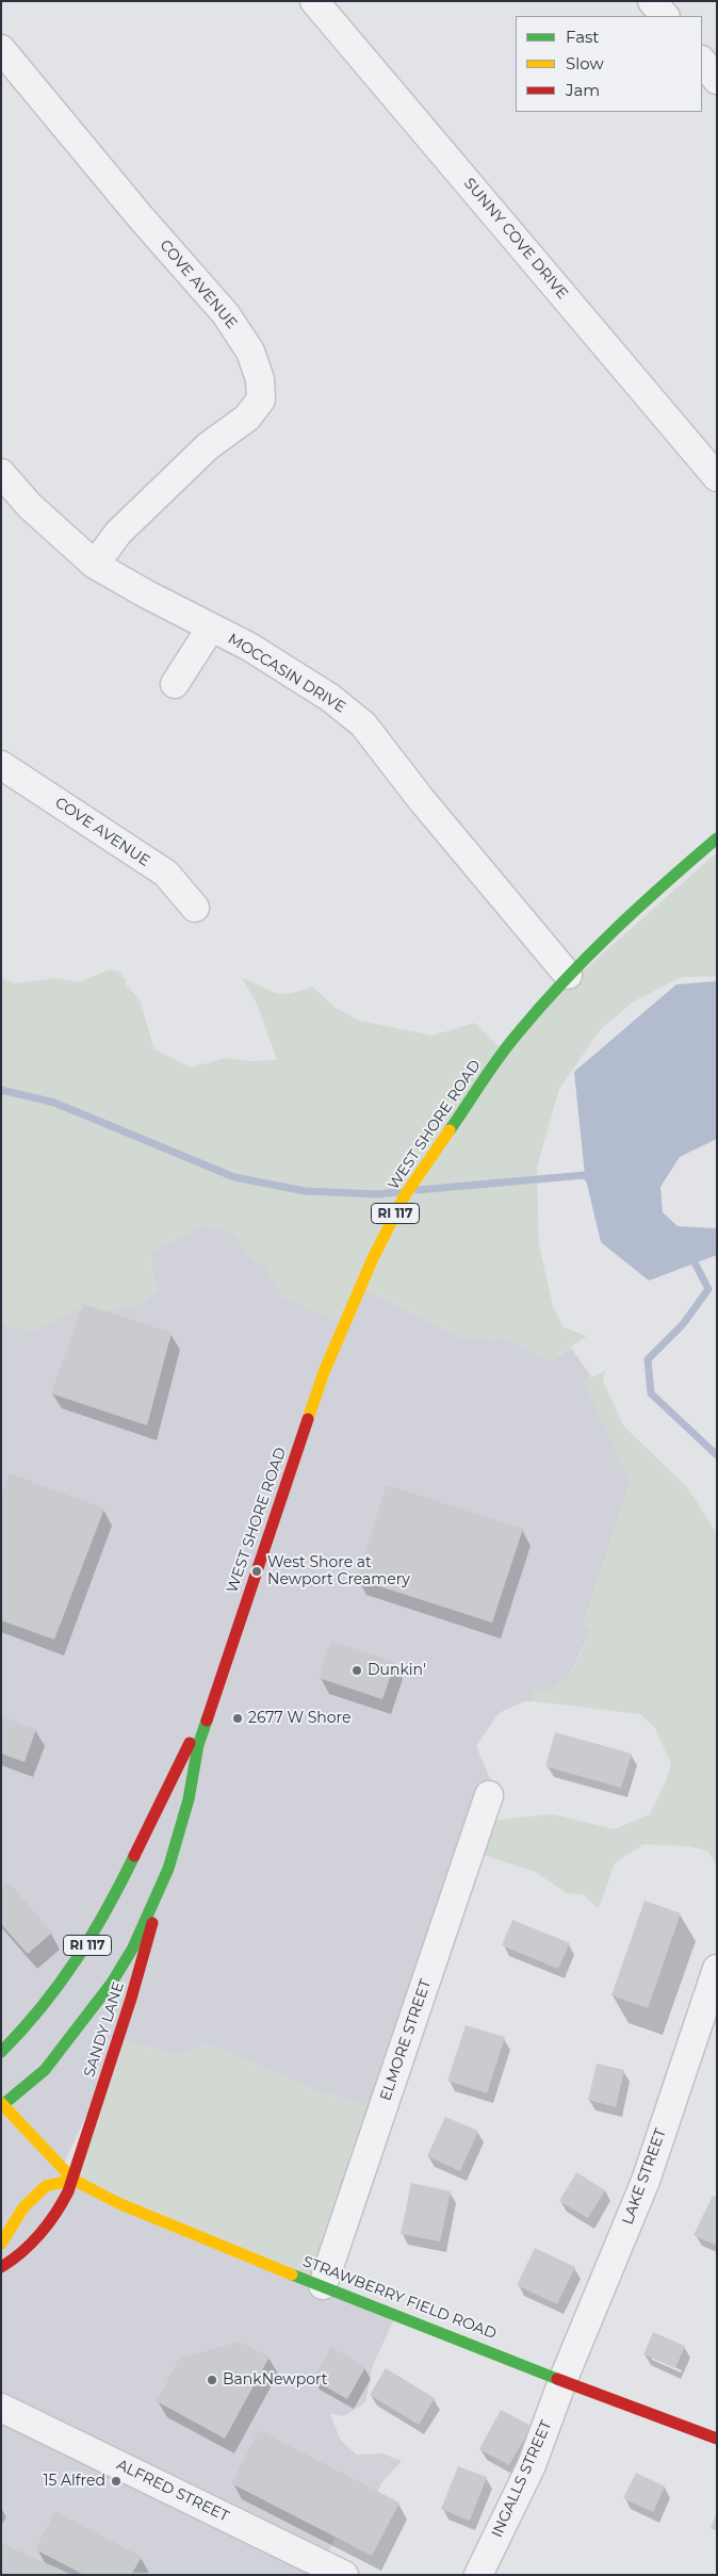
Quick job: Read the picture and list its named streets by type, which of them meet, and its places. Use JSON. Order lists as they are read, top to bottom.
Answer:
{
  "streets": {
    "main road": [
      "WEST SHORE ROAD",
      "RI 117",
      "SANDY LANE",
      "STRAWBERRY FIELD ROAD"
    ],
    "street": [
      "SUNNY COVE DRIVE",
      "COVE AVENUE",
      "MOCCASIN DRIVE",
      "ELMORE STREET",
      "LAKE STREET",
      "INGALLS STREET",
      "ALFRED STREET"
    ]
  },
  "crossings": [
    ["COVE AVENUE", "MOCCASIN DRIVE"],
    ["MOCCASIN DRIVE", "WEST SHORE ROAD"],
    ["WEST SHORE ROAD", "SANDY LANE"],
    ["SANDY LANE", "STRAWBERRY FIELD ROAD"],
    ["ELMORE STREET", "STRAWBERRY FIELD ROAD"],
    ["LAKE STREET", "STRAWBERRY FIELD ROAD"],
    ["LAKE STREET", "INGALLS STREET"],
    ["STRAWBERRY FIELD ROAD", "INGALLS STREET"]
  ],
  "places": [
    "West Shore at Newport Creamery",
    "Dunkin'",
    "2677 W Shore",
    "BankNewport",
    "15 Alfred"
  ],
  "legend": ["Fast", "Slow", "Jam"]
}
